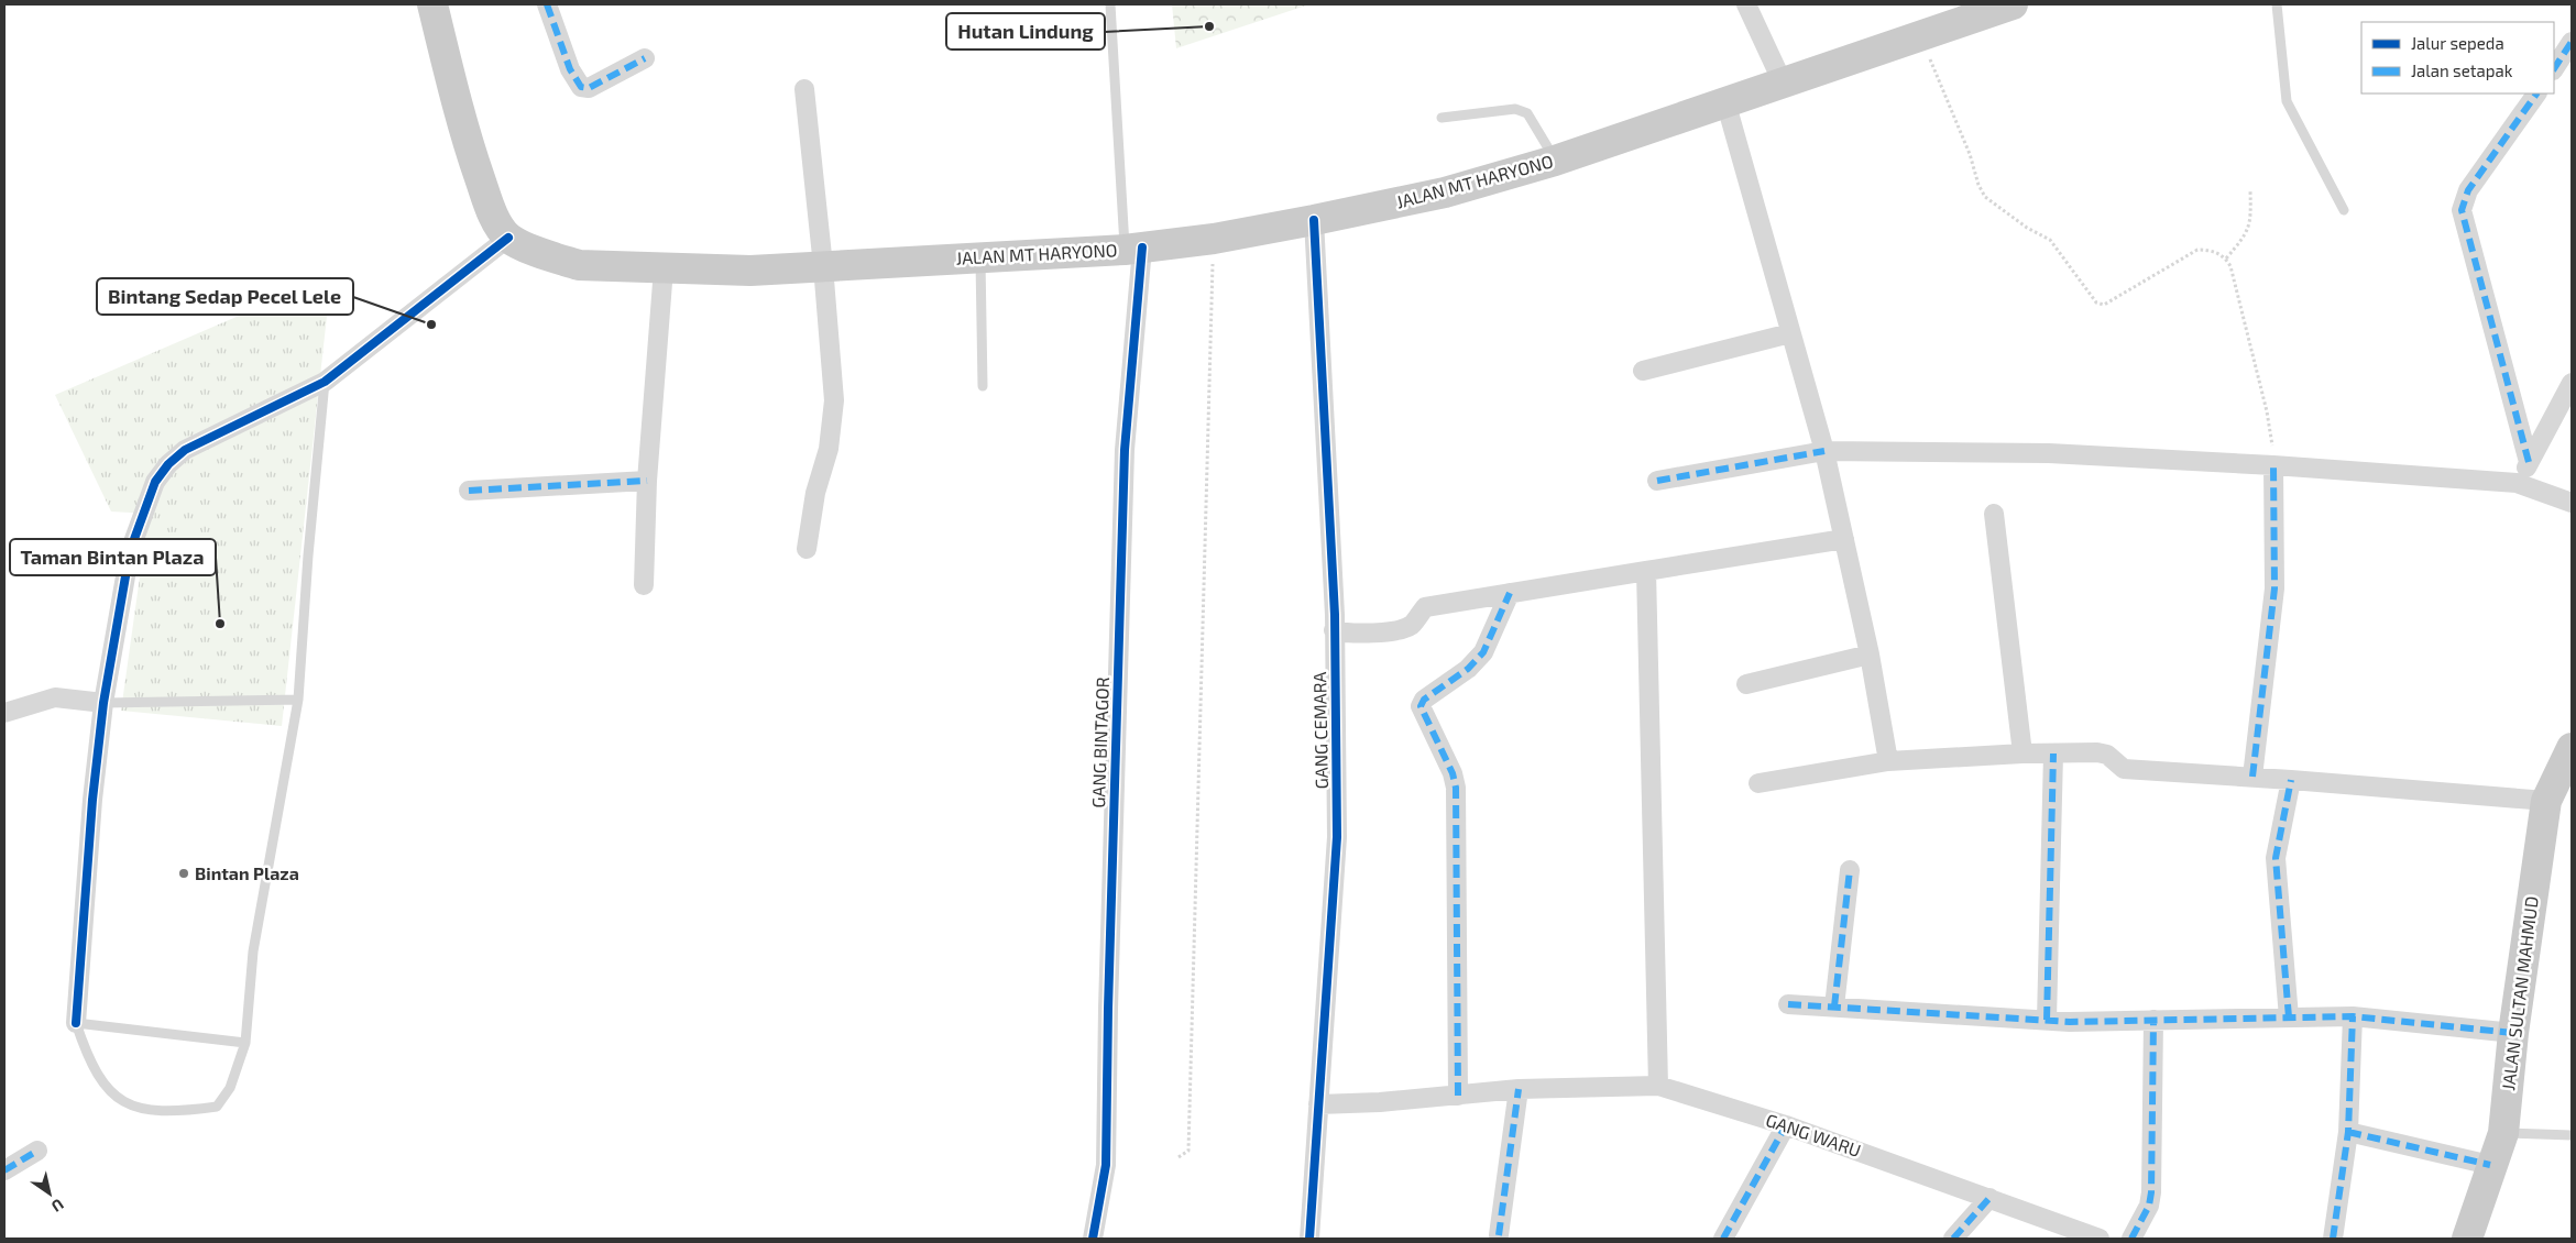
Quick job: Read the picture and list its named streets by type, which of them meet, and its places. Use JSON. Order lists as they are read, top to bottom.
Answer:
{
  "streets": {
    "main road": ["JALAN MT HARYONO", "JALAN SULTAN MAHMUD"],
    "street": ["GANG CEMARA", "GANG BINTAGOR", "GANG WARU"]
  },
  "crossings": [
    ["JALAN MT HARYONO", "GANG CEMARA"],
    ["JALAN MT HARYONO", "GANG BINTAGOR"]
  ],
  "places": [
    "Hutan Lindung",
    "Bintang Sedap Pecel Lele",
    "Taman Bintan Plaza",
    "Bintan Plaza"
  ],
  "legend": ["Jalur sepeda", "Jalan setapak"],
  "north": "bottom right"
}
